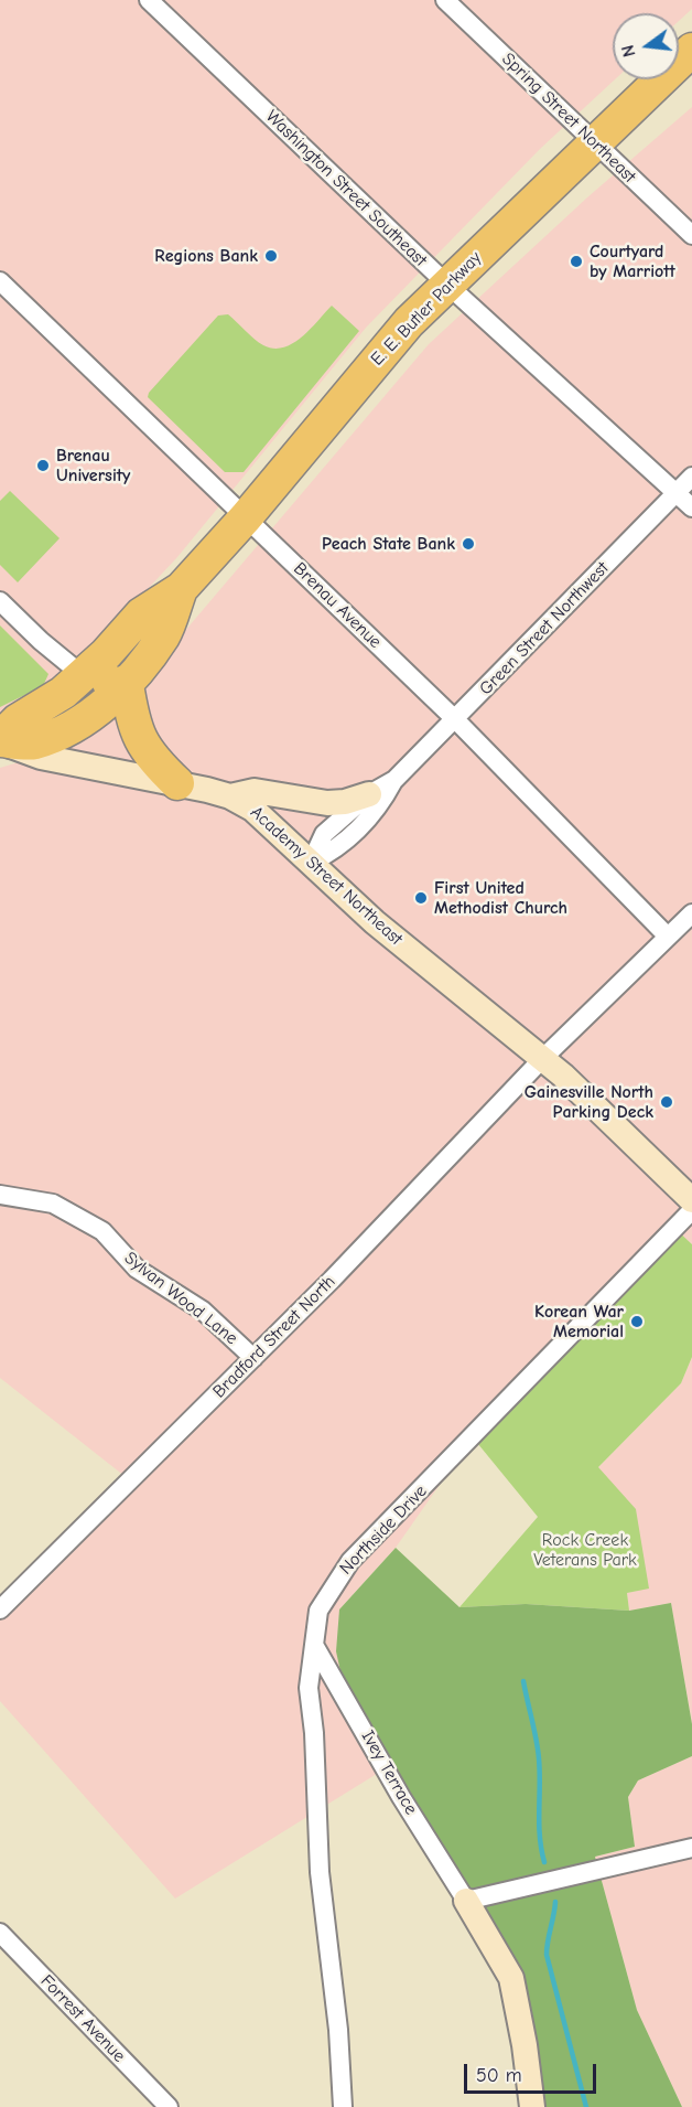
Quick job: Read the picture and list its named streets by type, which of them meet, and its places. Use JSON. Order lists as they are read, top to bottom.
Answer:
{
  "streets": {
    "highway": ["E. E. Butler Parkway"],
    "street": [
      "Spring Street Northeast",
      "Washington Street Southeast",
      "Brenau Avenue",
      "Green Street Northwest",
      "Academy Street Northeast",
      "Sylvan Wood Lane",
      "Bradford Street North",
      "Northside Drive",
      "Ivey Terrace",
      "Forrest Avenue"
    ]
  },
  "crossings": [
    ["Spring Street Northeast", "E. E. Butler Parkway"],
    ["Washington Street Southeast", "E. E. Butler Parkway"],
    ["Washington Street Southeast", "Green Street Northwest"],
    ["E. E. Butler Parkway", "Brenau Avenue"],
    ["E. E. Butler Parkway", "Academy Street Northeast"],
    ["Brenau Avenue", "Green Street Northwest"],
    ["Brenau Avenue", "Bradford Street North"],
    ["Green Street Northwest", "Academy Street Northeast"],
    ["Academy Street Northeast", "Bradford Street North"],
    ["Sylvan Wood Lane", "Bradford Street North"],
    ["Northside Drive", "Ivey Terrace"]
  ],
  "parks": ["Rock Creek Veterans Park"],
  "places": [
    "Regions Bank",
    "Courtyard by Marriott",
    "Brenau University",
    "Peach State Bank",
    "First United Methodist Church",
    "Gainesville North Parking Deck",
    "Korean War Memorial"
  ],
  "scale_bar": "50 m",
  "north": "left"
}
